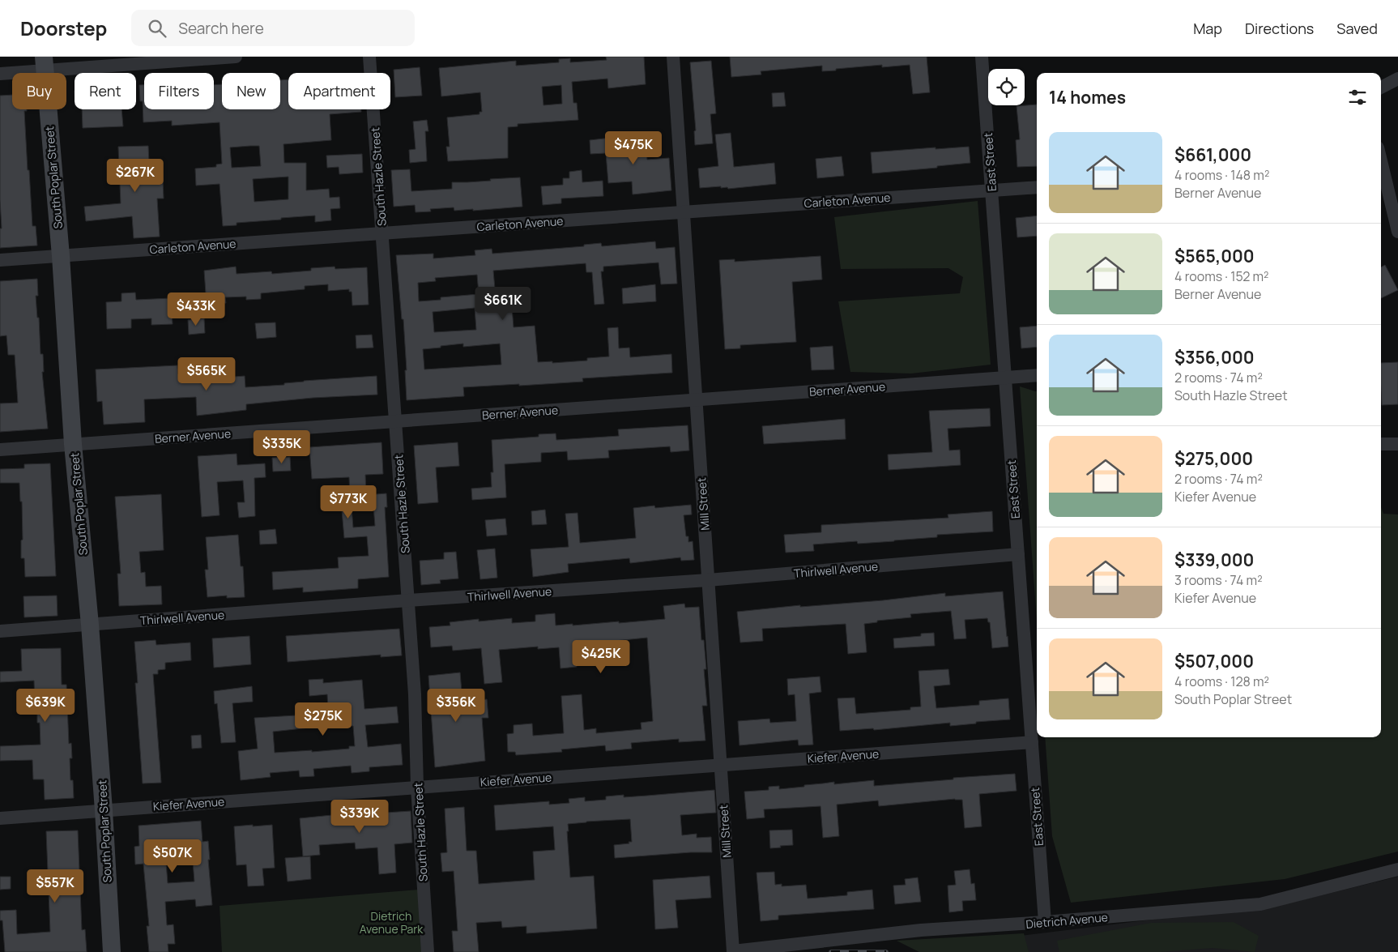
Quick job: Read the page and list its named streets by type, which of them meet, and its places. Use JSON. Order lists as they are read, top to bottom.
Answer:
{
  "streets": {
    "main road": ["South Poplar Street"],
    "street": [
      "East Street",
      "South Hazle Street",
      "Carleton Avenue",
      "Berner Avenue",
      "Mill Street",
      "Thirlwell Avenue",
      "Kiefer Avenue",
      "Dietrich Avenue"
    ]
  },
  "crossings": [
    ["East Street", "Carleton Avenue"],
    ["East Street", "Berner Avenue"],
    ["East Street", "Thirlwell Avenue"],
    ["East Street", "Kiefer Avenue"],
    ["East Street", "Dietrich Avenue"],
    ["South Hazle Street", "Carleton Avenue"],
    ["South Hazle Street", "Berner Avenue"],
    ["South Hazle Street", "Thirlwell Avenue"],
    ["South Hazle Street", "Kiefer Avenue"],
    ["South Poplar Street", "Carleton Avenue"],
    ["South Poplar Street", "Berner Avenue"],
    ["South Poplar Street", "Thirlwell Avenue"],
    ["South Poplar Street", "Kiefer Avenue"],
    ["Carleton Avenue", "Mill Street"],
    ["Berner Avenue", "Mill Street"],
    ["Mill Street", "Thirlwell Avenue"],
    ["Mill Street", "Kiefer Avenue"],
    ["Mill Street", "Dietrich Avenue"]
  ],
  "parks": ["Dietrich Avenue Park"],
  "page": {
    "header": "Doorstep",
    "search": "Search here",
    "nav": ["Map", "Directions", "Saved"],
    "chip": [
      "Buy",
      "Rent",
      "Filters",
      "New",
      "Apartment"
    ],
    "heading": "14 homes",
    "list": [
      {
        "name": "$661,000",
        "note": "4 rooms · 148 m² · Berner Avenue"
      },
      {
        "name": "$565,000",
        "note": "4 rooms · 152 m² · Berner Avenue"
      },
      {
        "name": "$356,000",
        "note": "2 rooms · 74 m² · South Hazle Street"
      },
      {
        "name": "$275,000",
        "note": "2 rooms · 74 m² · Kiefer Avenue"
      },
      {
        "name": "$339,000",
        "note": "3 rooms · 74 m² · Kiefer Avenue"
      },
      {
        "name": "$507,000",
        "note": "4 rooms · 128 m² · South Poplar Street"
      }
    ],
    "price": [
      "$475K",
      "$267K",
      "$661K",
      "$433K",
      "$565K",
      "$335K",
      "$773K",
      "$425K",
      "$639K",
      "$356K",
      "$275K",
      "$339K",
      "$507K",
      "$557K"
    ]
  }
}
